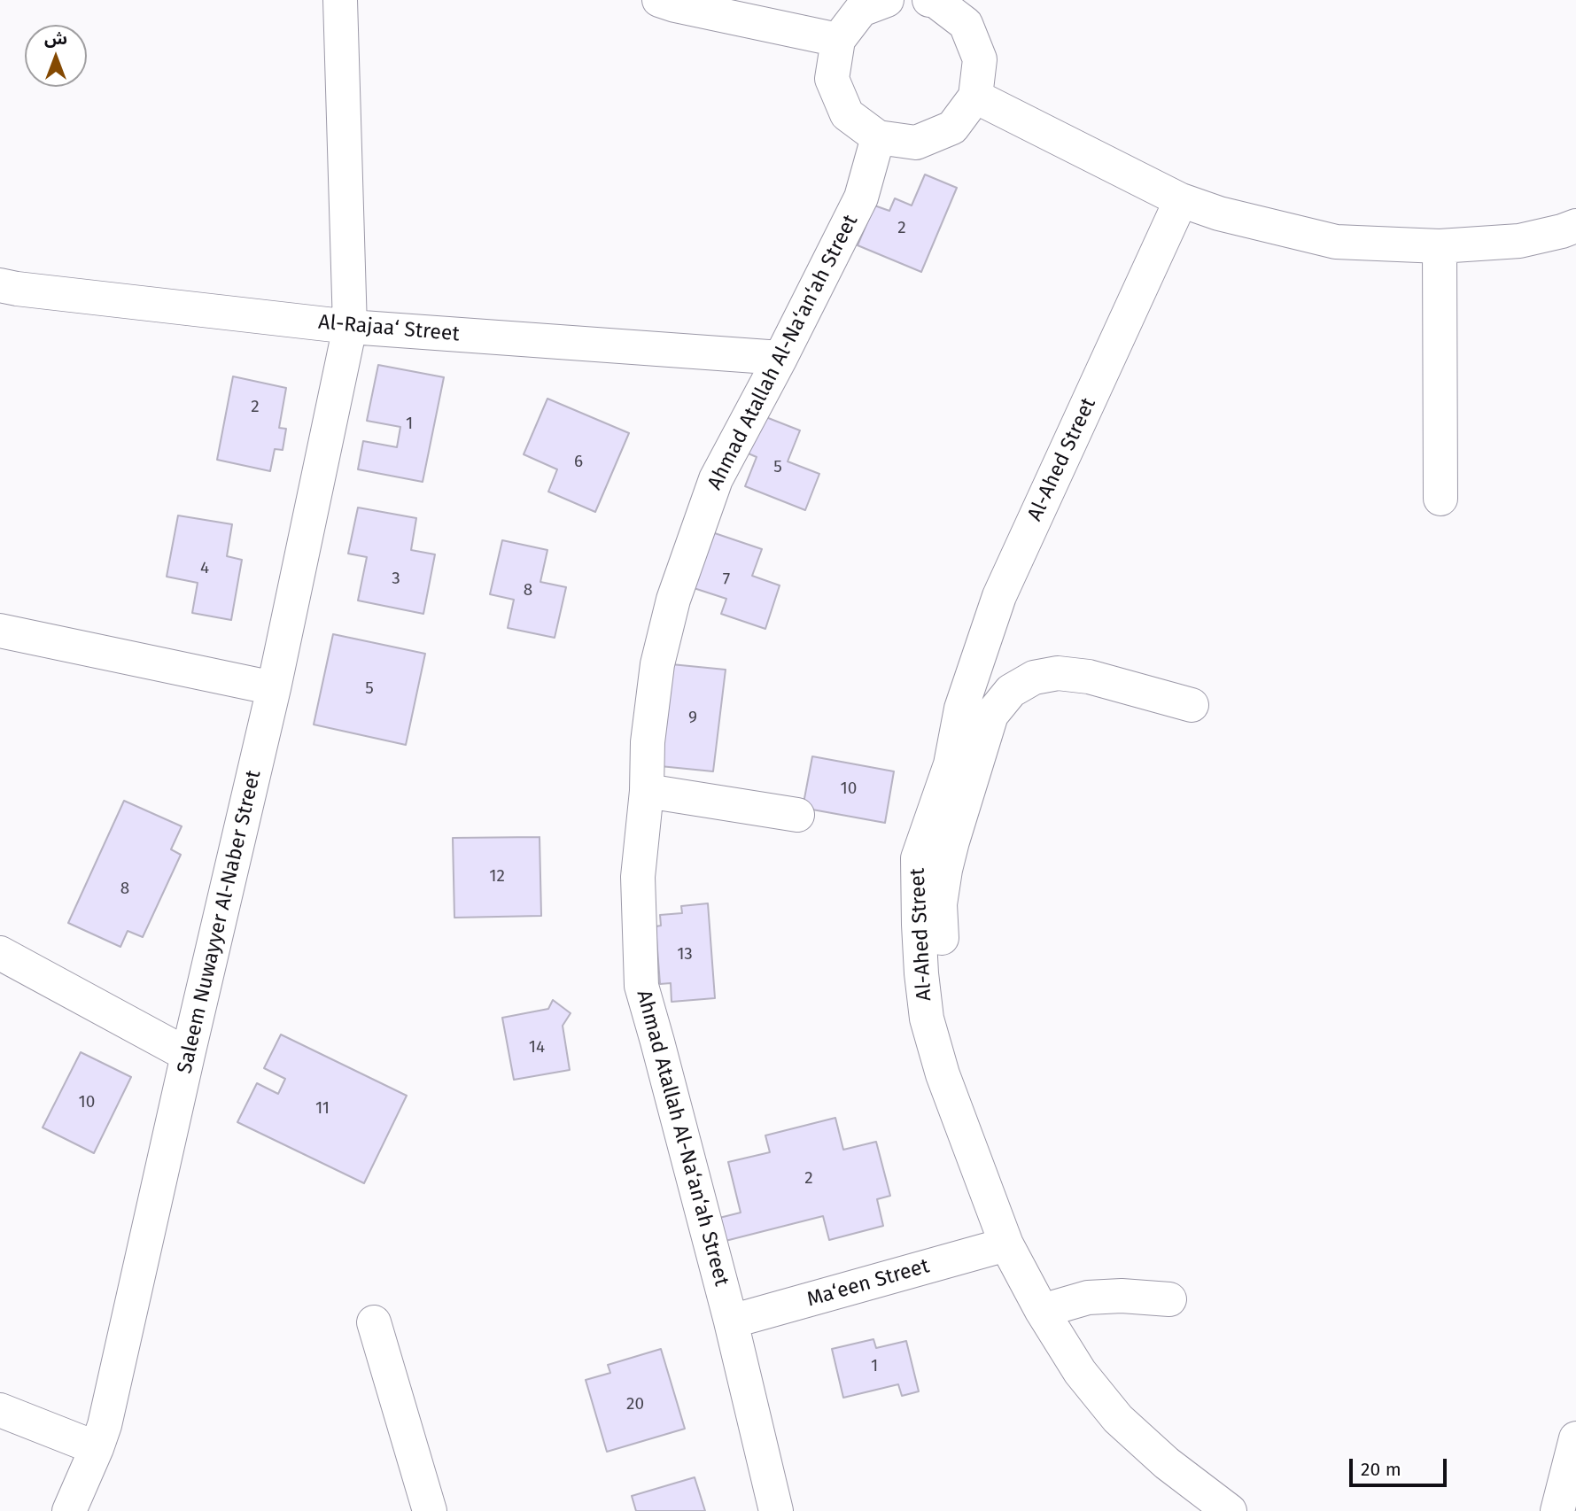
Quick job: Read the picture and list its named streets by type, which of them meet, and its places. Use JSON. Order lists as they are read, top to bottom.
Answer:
{
  "streets": {
    "street": [
      "Al-Rajaa‘ Street",
      "Ahmad Atallah Al-Na‘an‘ah Street",
      "Al-Ahed Street",
      "Saleem Nuwayyer Al-Naber Street",
      "Ma‘een Street"
    ]
  },
  "crossings": [
    ["Al-Rajaa‘ Street", "Ahmad Atallah Al-Na‘an‘ah Street"],
    ["Al-Rajaa‘ Street", "Saleem Nuwayyer Al-Naber Street"],
    ["Ahmad Atallah Al-Na‘an‘ah Street", "Ma‘een Street"],
    ["Al-Ahed Street", "Ma‘een Street"]
  ],
  "house_numbers": [
    "2",
    "2",
    "1",
    "6",
    "5",
    "4",
    "3",
    "7",
    "8",
    "5",
    "9",
    "10",
    "12",
    "8",
    "13",
    "14",
    "10",
    "11",
    "2",
    "1",
    "20"
  ],
  "scale_bar": "20 m",
  "north": "top"
}
